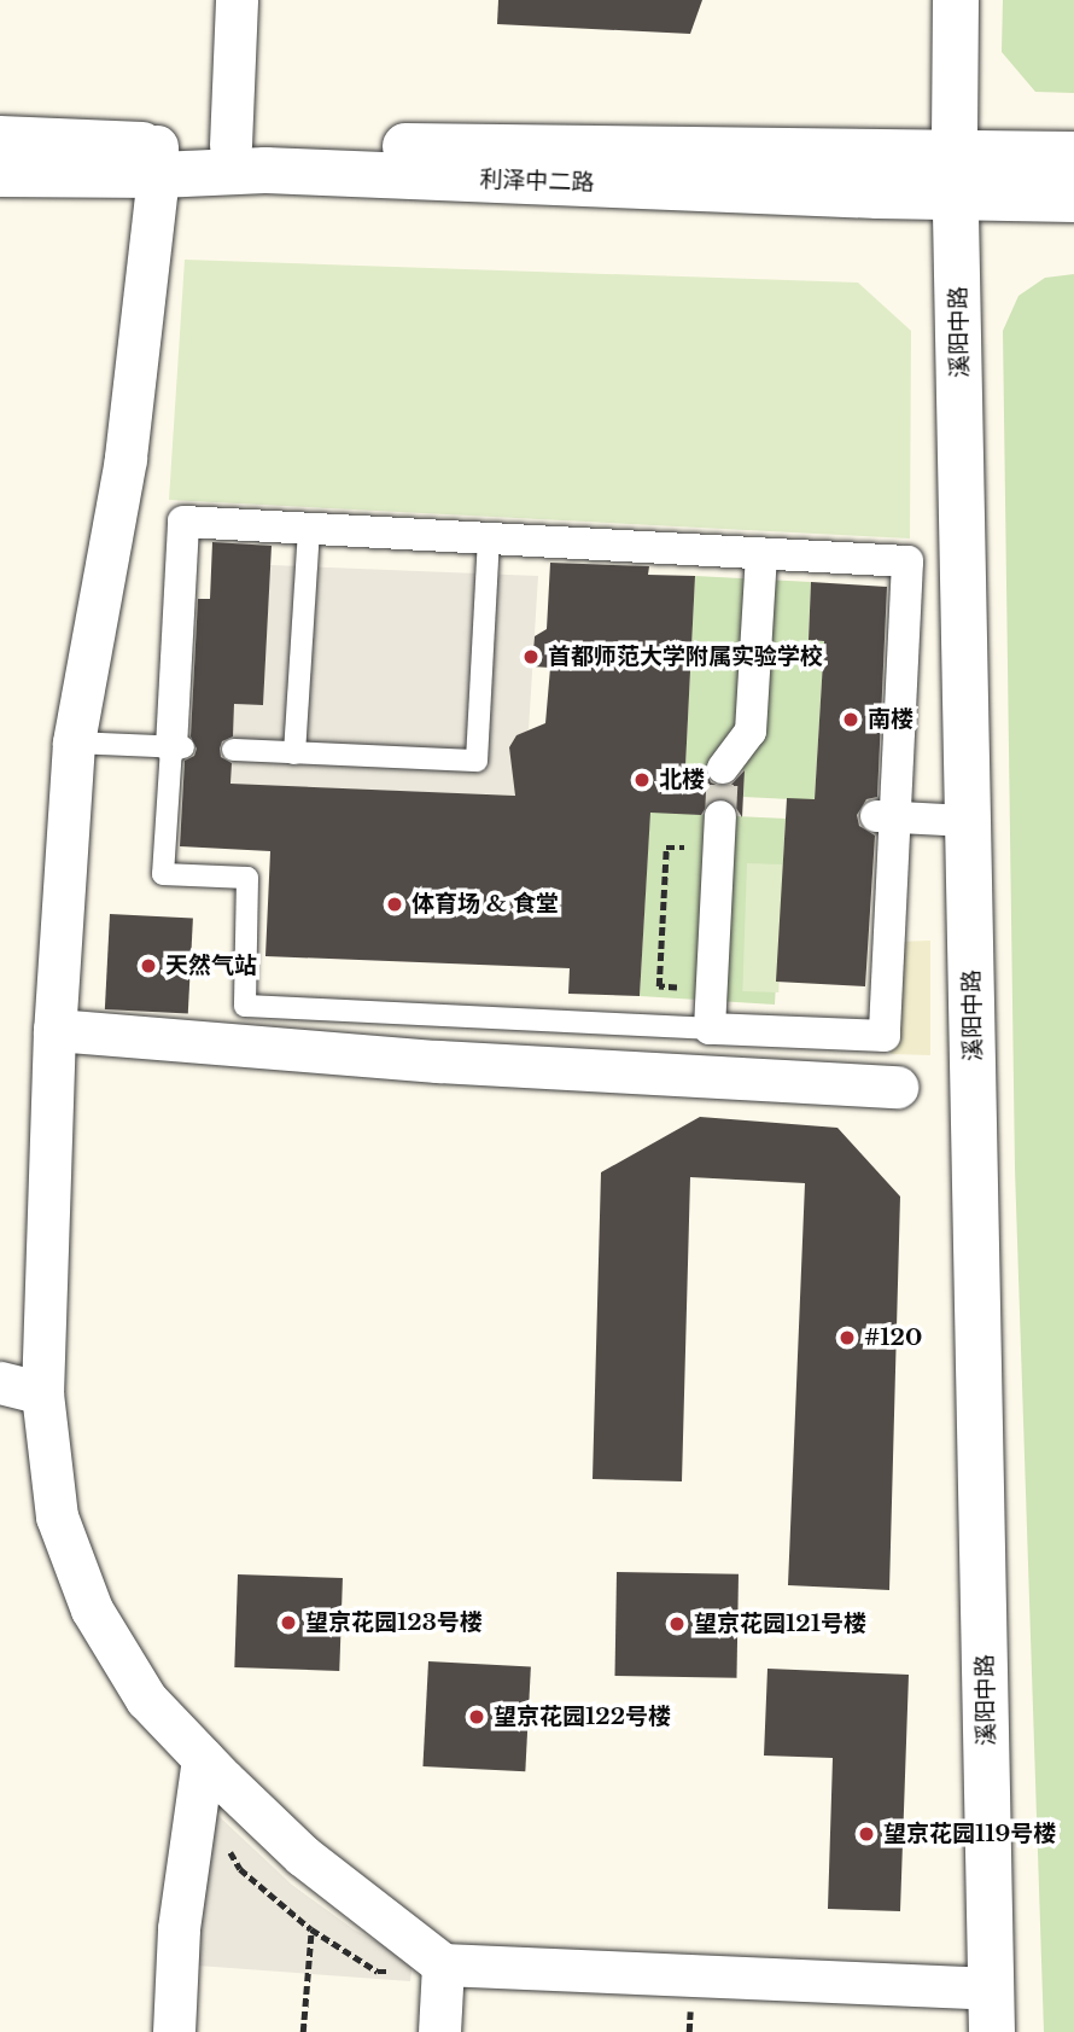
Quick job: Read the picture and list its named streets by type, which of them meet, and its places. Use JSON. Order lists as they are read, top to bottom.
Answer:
{
  "streets": {
    "street": ["利泽中二路", "溪阳中路"]
  },
  "crossings": [
    ["利泽中二路", "溪阳中路"]
  ],
  "places": [
    "首都师范大学附属实验学校",
    "南楼",
    "北楼",
    "体育场 & 食堂",
    "天然气站",
    "#120",
    "望京花园123号楼",
    "望京花园121号楼",
    "望京花园122号楼",
    "望京花园119号楼"
  ]
}
